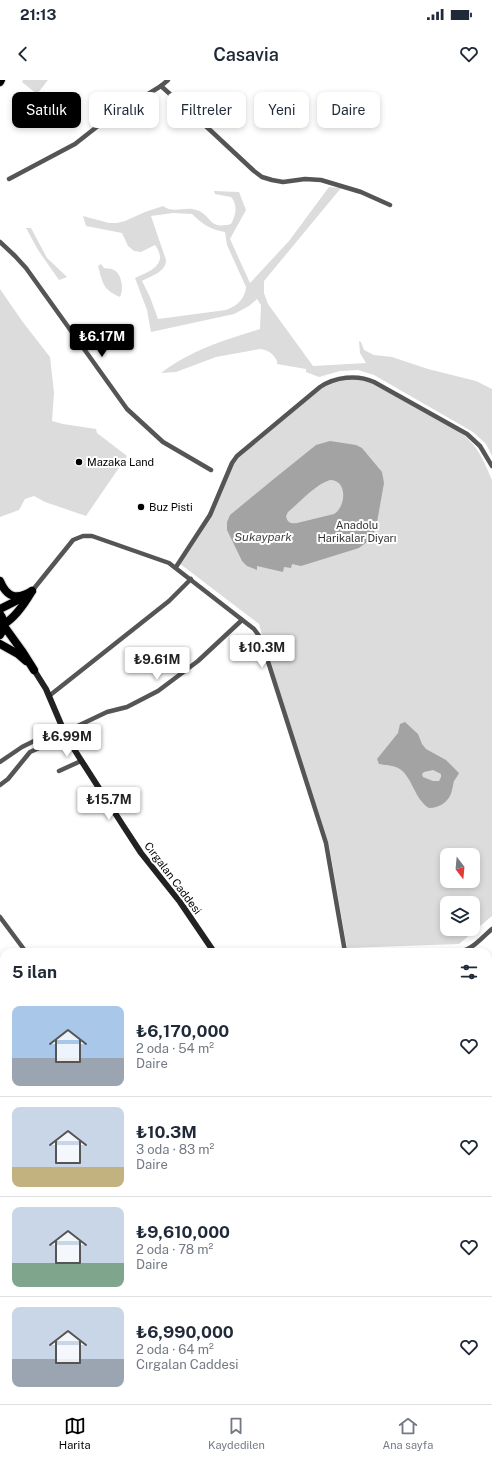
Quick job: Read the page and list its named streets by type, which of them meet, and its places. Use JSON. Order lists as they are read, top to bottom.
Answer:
{
  "streets": {
    "street": ["Cırgalan Caddesi"]
  },
  "water": ["Sukaypark"],
  "parks": ["Anadolu Harikalar Diyarı"],
  "places": ["Mazaka Land", "Buz Pisti"],
  "north": "bottom",
  "page": {
    "status": "21:13",
    "header": "Casavia",
    "chip": [
      "Satılık",
      "Kiralık",
      "Filtreler",
      "Yeni",
      "Daire"
    ],
    "price": [
      "₺6.17M",
      "₺10.3M",
      "₺9.61M",
      "₺6.99M",
      "₺15.7M"
    ],
    "heading": "5 ilan",
    "list": [
      {
        "name": "₺6,170,000",
        "note": "2 oda · 54 m² · Daire"
      },
      {
        "name": "₺10.3M",
        "note": "3 oda · 83 m² · Daire"
      },
      {
        "name": "₺9,610,000",
        "note": "2 oda · 78 m² · Daire"
      },
      {
        "name": "₺6,990,000",
        "note": "2 oda · 64 m² · Cırgalan Caddesi"
      }
    ],
    "tabs": ["Harita", "Kaydedilen", "Ana sayfa"]
  }
}
